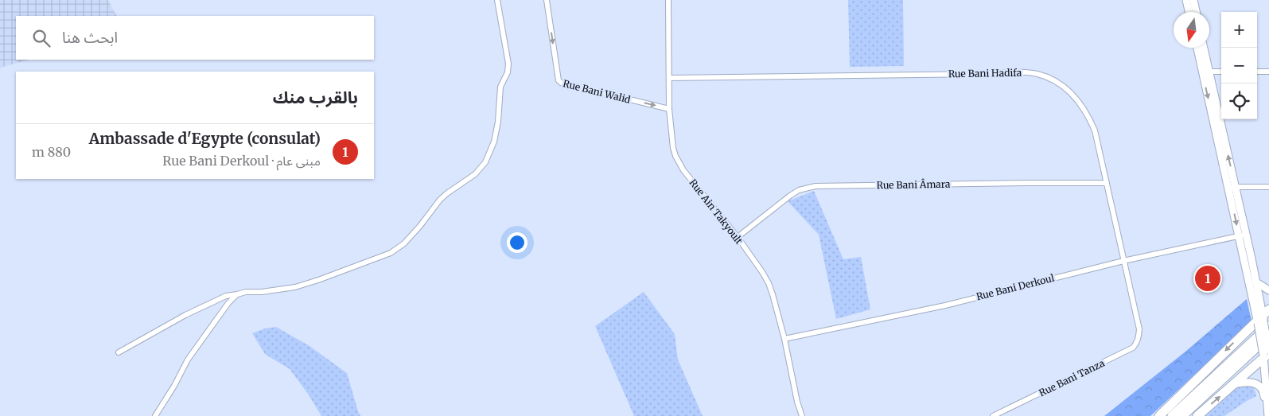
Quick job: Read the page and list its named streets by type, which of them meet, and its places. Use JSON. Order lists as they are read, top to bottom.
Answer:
{
  "streets": {
    "street": [
      "Rue Bani Hadifa",
      "Rue Bani Walid",
      "Rue Bani Âmara",
      "Rue Ain Takyoult",
      "Rue Bani Derkoul",
      "Rue Bani Tanza"
    ]
  },
  "crossings": [
    ["Rue Bani Hadifa", "Rue Bani Âmara"],
    ["Rue Bani Hadifa", "Rue Ain Takyoult"],
    ["Rue Bani Hadifa", "Rue Bani Derkoul"],
    ["Rue Bani Hadifa", "Rue Bani Tanza"],
    ["Rue Bani Walid", "Rue Ain Takyoult"],
    ["Rue Bani Âmara", "Rue Ain Takyoult"],
    ["Rue Ain Takyoult", "Rue Bani Derkoul"]
  ],
  "one_way": ["Rue Bani Walid"],
  "north": "bottom",
  "page": {
    "map_buttons": ["+", "−"],
    "search": "ابحث هنا",
    "heading": "بالقرب منك",
    "list": [
      {
        "mark": "1",
        "name": "Ambassade d'Egypte (consulat)",
        "note": "مبنى عام · Rue Bani Derkoul",
        "value": "880 m"
      }
    ],
    "pins": "1"
  }
}
